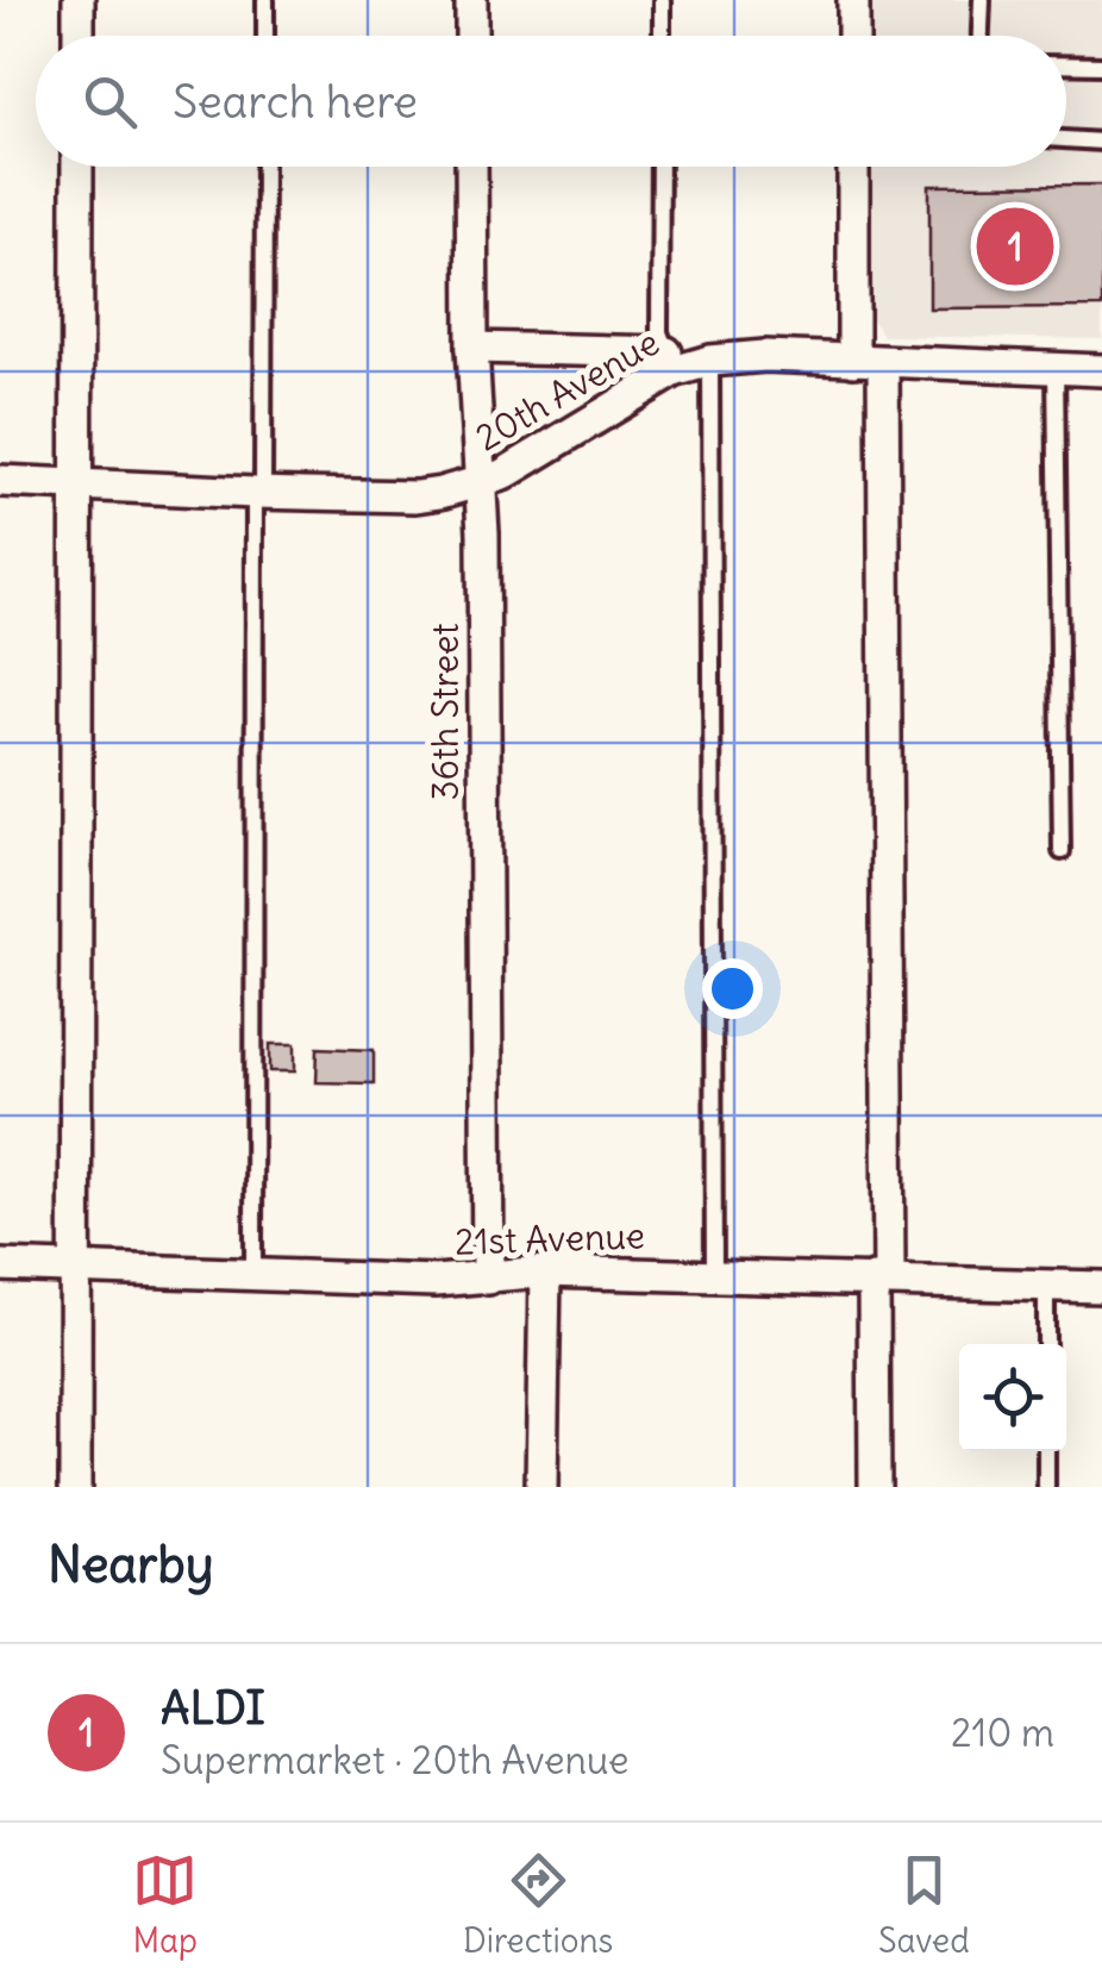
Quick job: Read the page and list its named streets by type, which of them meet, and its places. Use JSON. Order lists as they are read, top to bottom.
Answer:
{
  "streets": {
    "street": ["20th Avenue", "36th Street", "21st Avenue"]
  },
  "crossings": [
    ["20th Avenue", "36th Street"],
    ["36th Street", "21st Avenue"]
  ],
  "page": {
    "search": "Search here",
    "pins": "1",
    "heading": "Nearby",
    "list": [
      {
        "mark": "1",
        "name": "ALDI",
        "note": "Supermarket · 20th Avenue",
        "value": "210 m"
      }
    ],
    "nav": ["Map", "Directions", "Saved"]
  }
}
